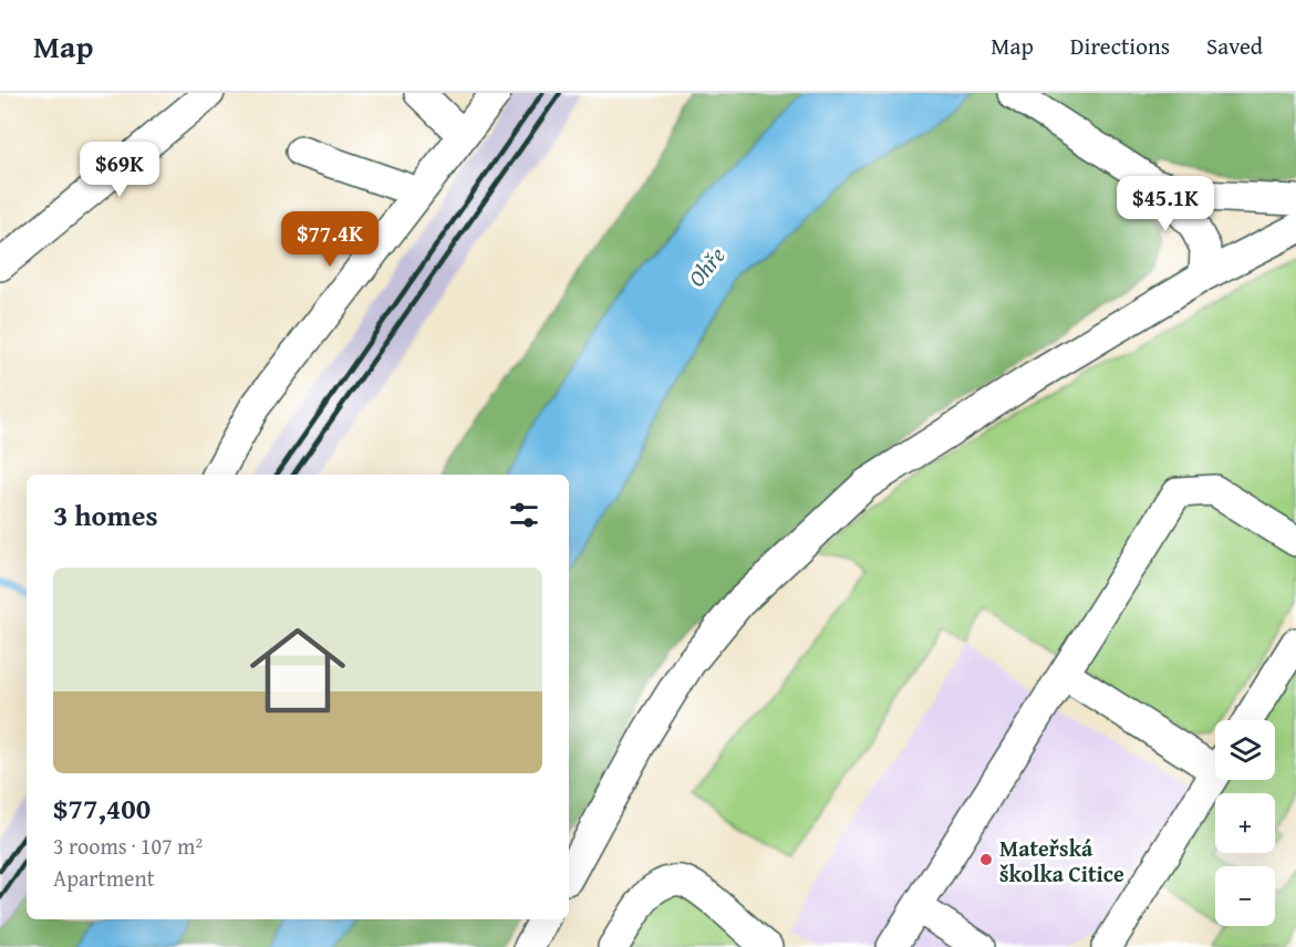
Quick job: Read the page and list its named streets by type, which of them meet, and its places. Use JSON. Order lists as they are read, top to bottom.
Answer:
{
  "water": ["Ohře"],
  "places": ["Mateřská školka Citice"],
  "page": {
    "header": "Map",
    "nav": ["Map", "Directions", "Saved"],
    "price": ["$69K", "$45.1K", "$77.4K"],
    "heading": "3 homes",
    "list": [
      {
        "name": "$77,400",
        "note": "3 rooms · 107 m² · Apartment"
      }
    ],
    "map_buttons": ["+", "−"]
  }
}
